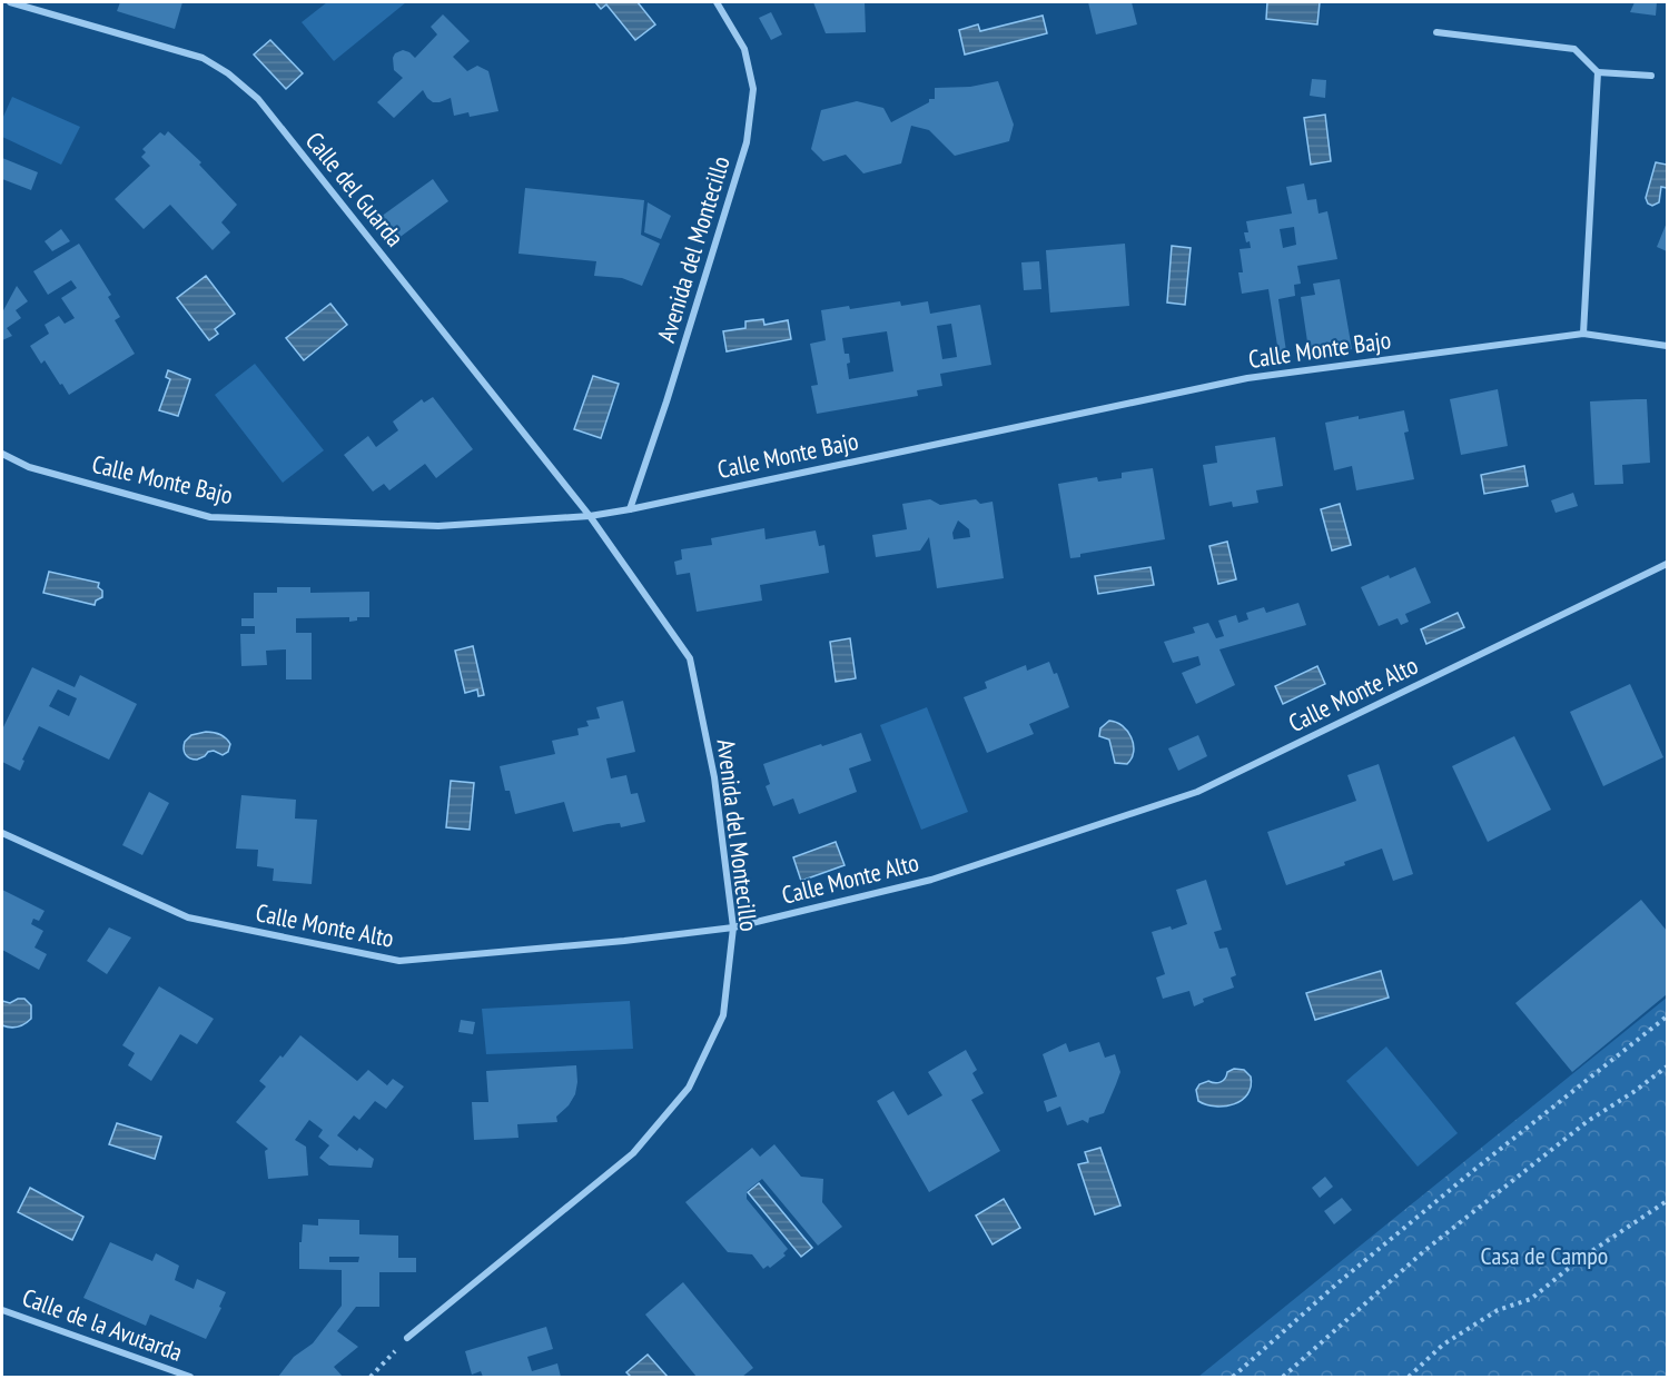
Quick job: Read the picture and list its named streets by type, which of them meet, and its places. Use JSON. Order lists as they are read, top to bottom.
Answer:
{
  "streets": {
    "street": [
      "Calle del Guarda",
      "Avenida del Montecillo",
      "Calle Monte Bajo",
      "Calle Monte Alto",
      "Calle de la Avutarda"
    ]
  },
  "crossings": [
    ["Calle del Guarda", "Avenida del Montecillo"],
    ["Calle del Guarda", "Calle Monte Bajo"],
    ["Avenida del Montecillo", "Calle Monte Bajo"],
    ["Avenida del Montecillo", "Calle Monte Alto"]
  ],
  "parks": ["Casa de Campo"]
}
